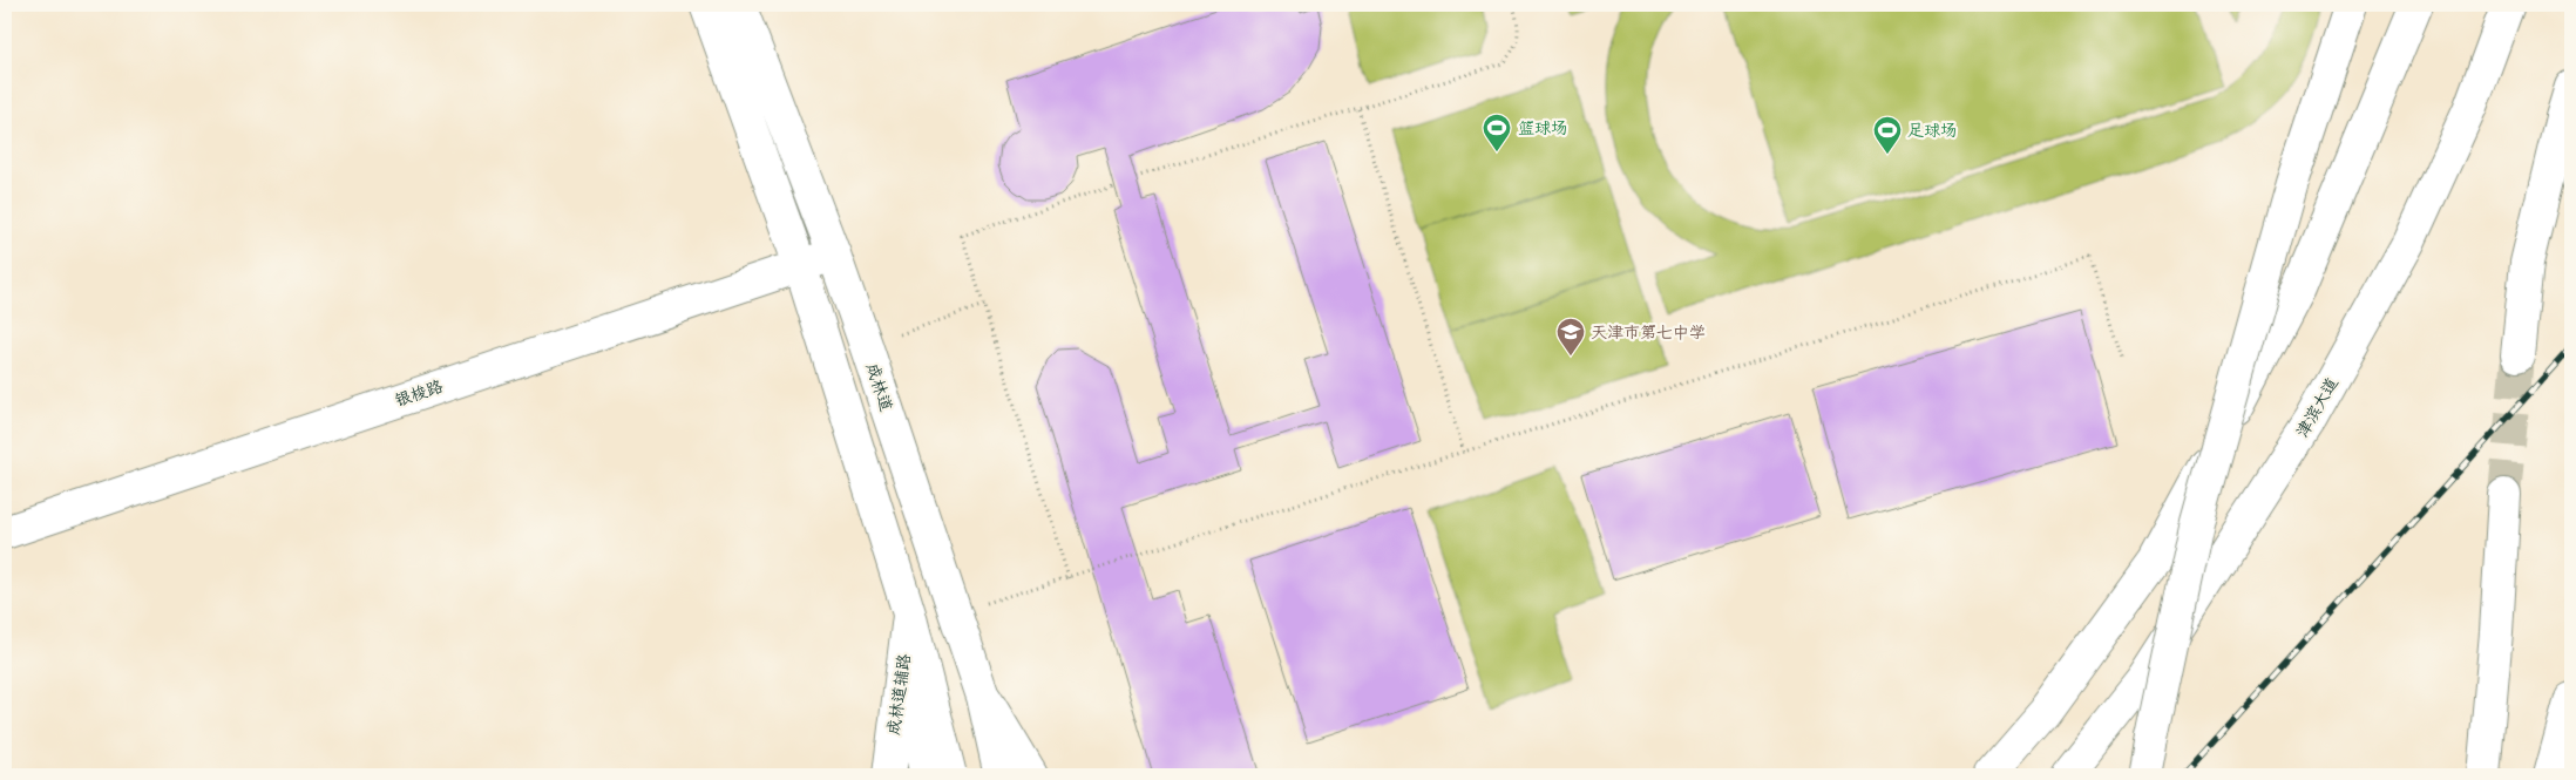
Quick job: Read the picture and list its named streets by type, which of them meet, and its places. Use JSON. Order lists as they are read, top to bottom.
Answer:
{
  "streets": {
    "main road": [
      "成林道",
      "银梭路",
      "津滨大道",
      "成林道辅路"
    ]
  },
  "crossings": [
    ["成林道", "银梭路"]
  ],
  "places": {
    "sports": ["篮球场", "足球场"],
    "school or university": ["天津市第七中学"]
  }
}
